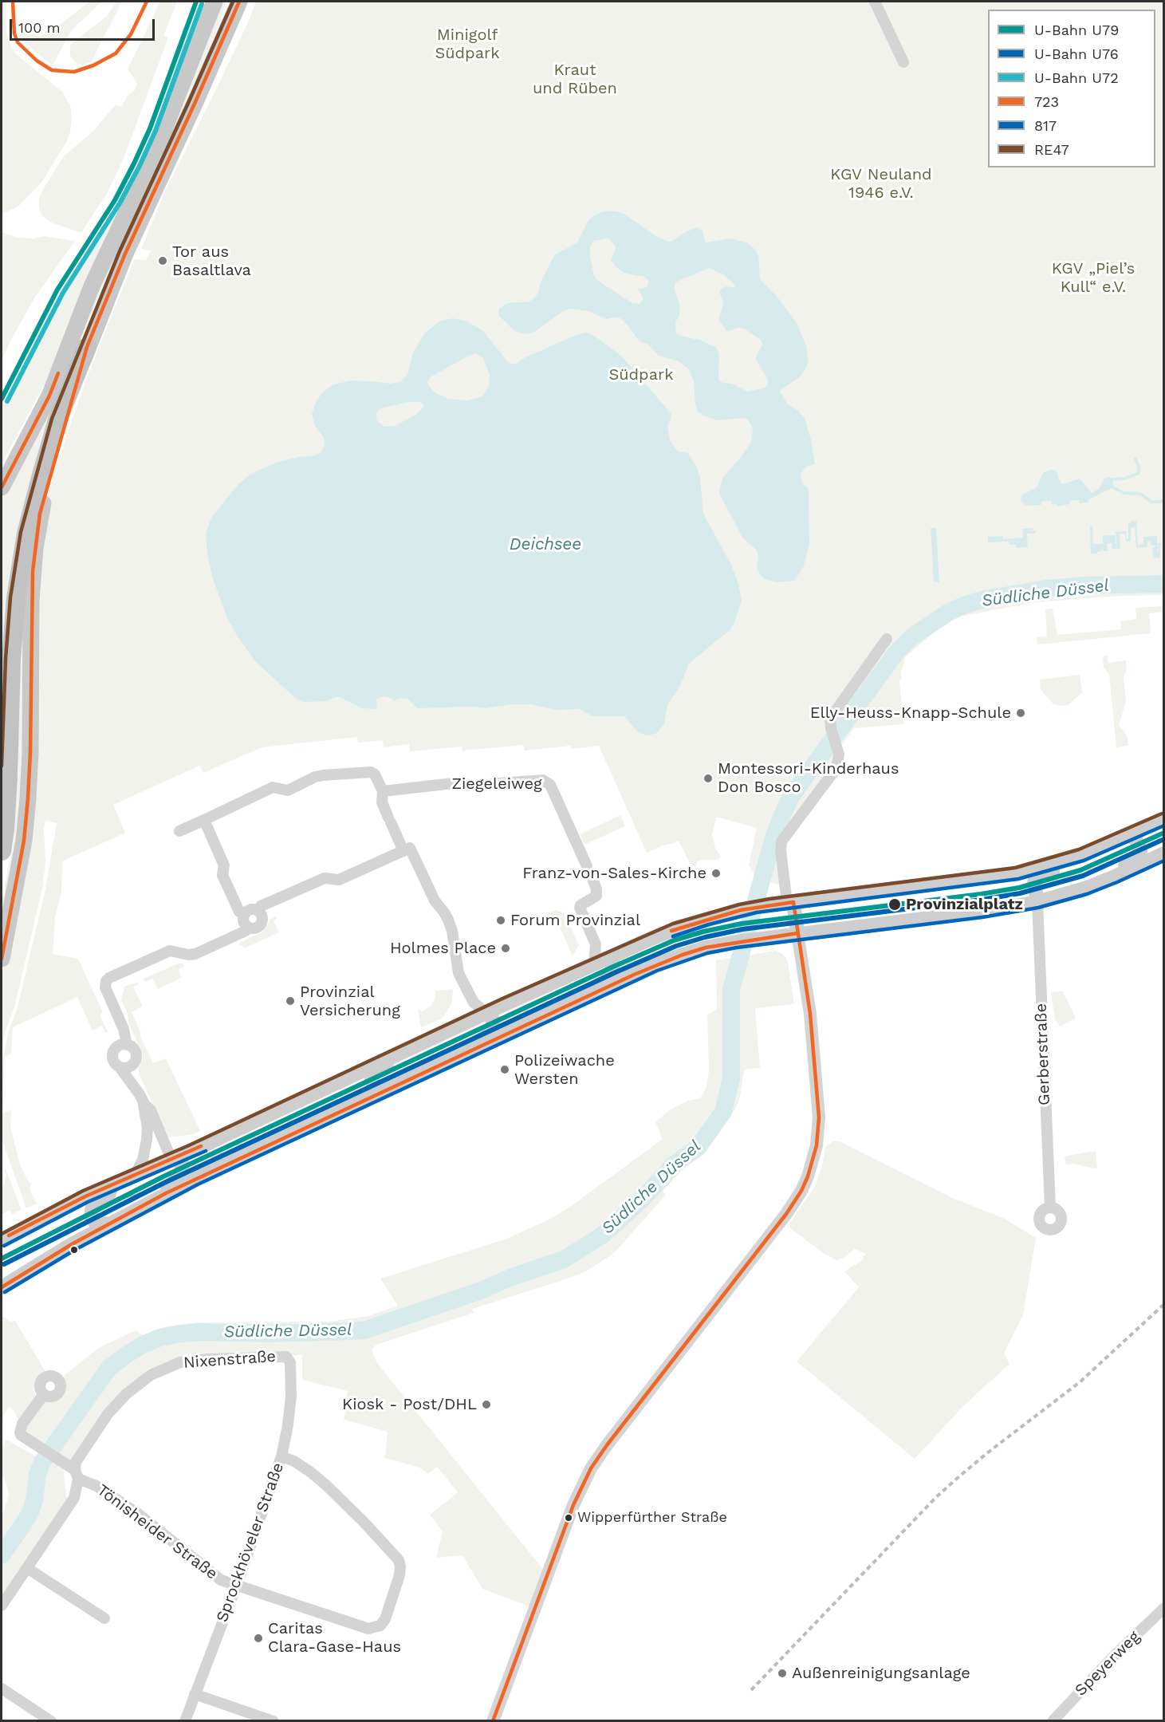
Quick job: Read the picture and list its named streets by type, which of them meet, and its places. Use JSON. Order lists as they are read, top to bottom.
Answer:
{
  "streets": {
    "street": [
      "Ziegeleiweg",
      "Gerberstraße",
      "Nixenstraße",
      "Tönisheider Straße",
      "Sprockhöveler Straße",
      "Speyerweg"
    ]
  },
  "crossings": [
    ["Nixenstraße", "Tönisheider Straße"],
    ["Nixenstraße", "Sprockhöveler Straße"],
    ["Tönisheider Straße", "Sprockhöveler Straße"]
  ],
  "water": ["Deichsee", "Südliche Düssel"],
  "parks": [
    "Minigolf Südpark",
    "Kraut und Rüben",
    "KGV Neuland 1946 e.V.",
    "KGV „Piel’s Kull“ e.V.",
    "Südpark"
  ],
  "places": [
    "Tor aus Basaltlava",
    "Elly-Heuss-Knapp-Schule",
    "Montessori-Kinderhaus Don Bosco",
    "Franz-von-Sales-Kirche",
    "Provinzialplatz",
    "Forum Provinzial",
    "Holmes Place",
    "Provinzial Versicherung",
    "Polizeiwache Wersten",
    "Kiosk - Post/DHL",
    "Wipperfürther Straße",
    "Caritas Clara-Gase-Haus",
    "Außenreinigungsanlage"
  ],
  "lines": [
    "metro line U79",
    "transit line 723",
    "transit line RE47",
    "metro line U72",
    "transit line 817",
    "metro line U76"
  ],
  "legend": [
    "U-Bahn U79",
    "U-Bahn U76",
    "U-Bahn U72",
    "723",
    "817",
    "RE47"
  ],
  "scale_bar": "100 m"
}
